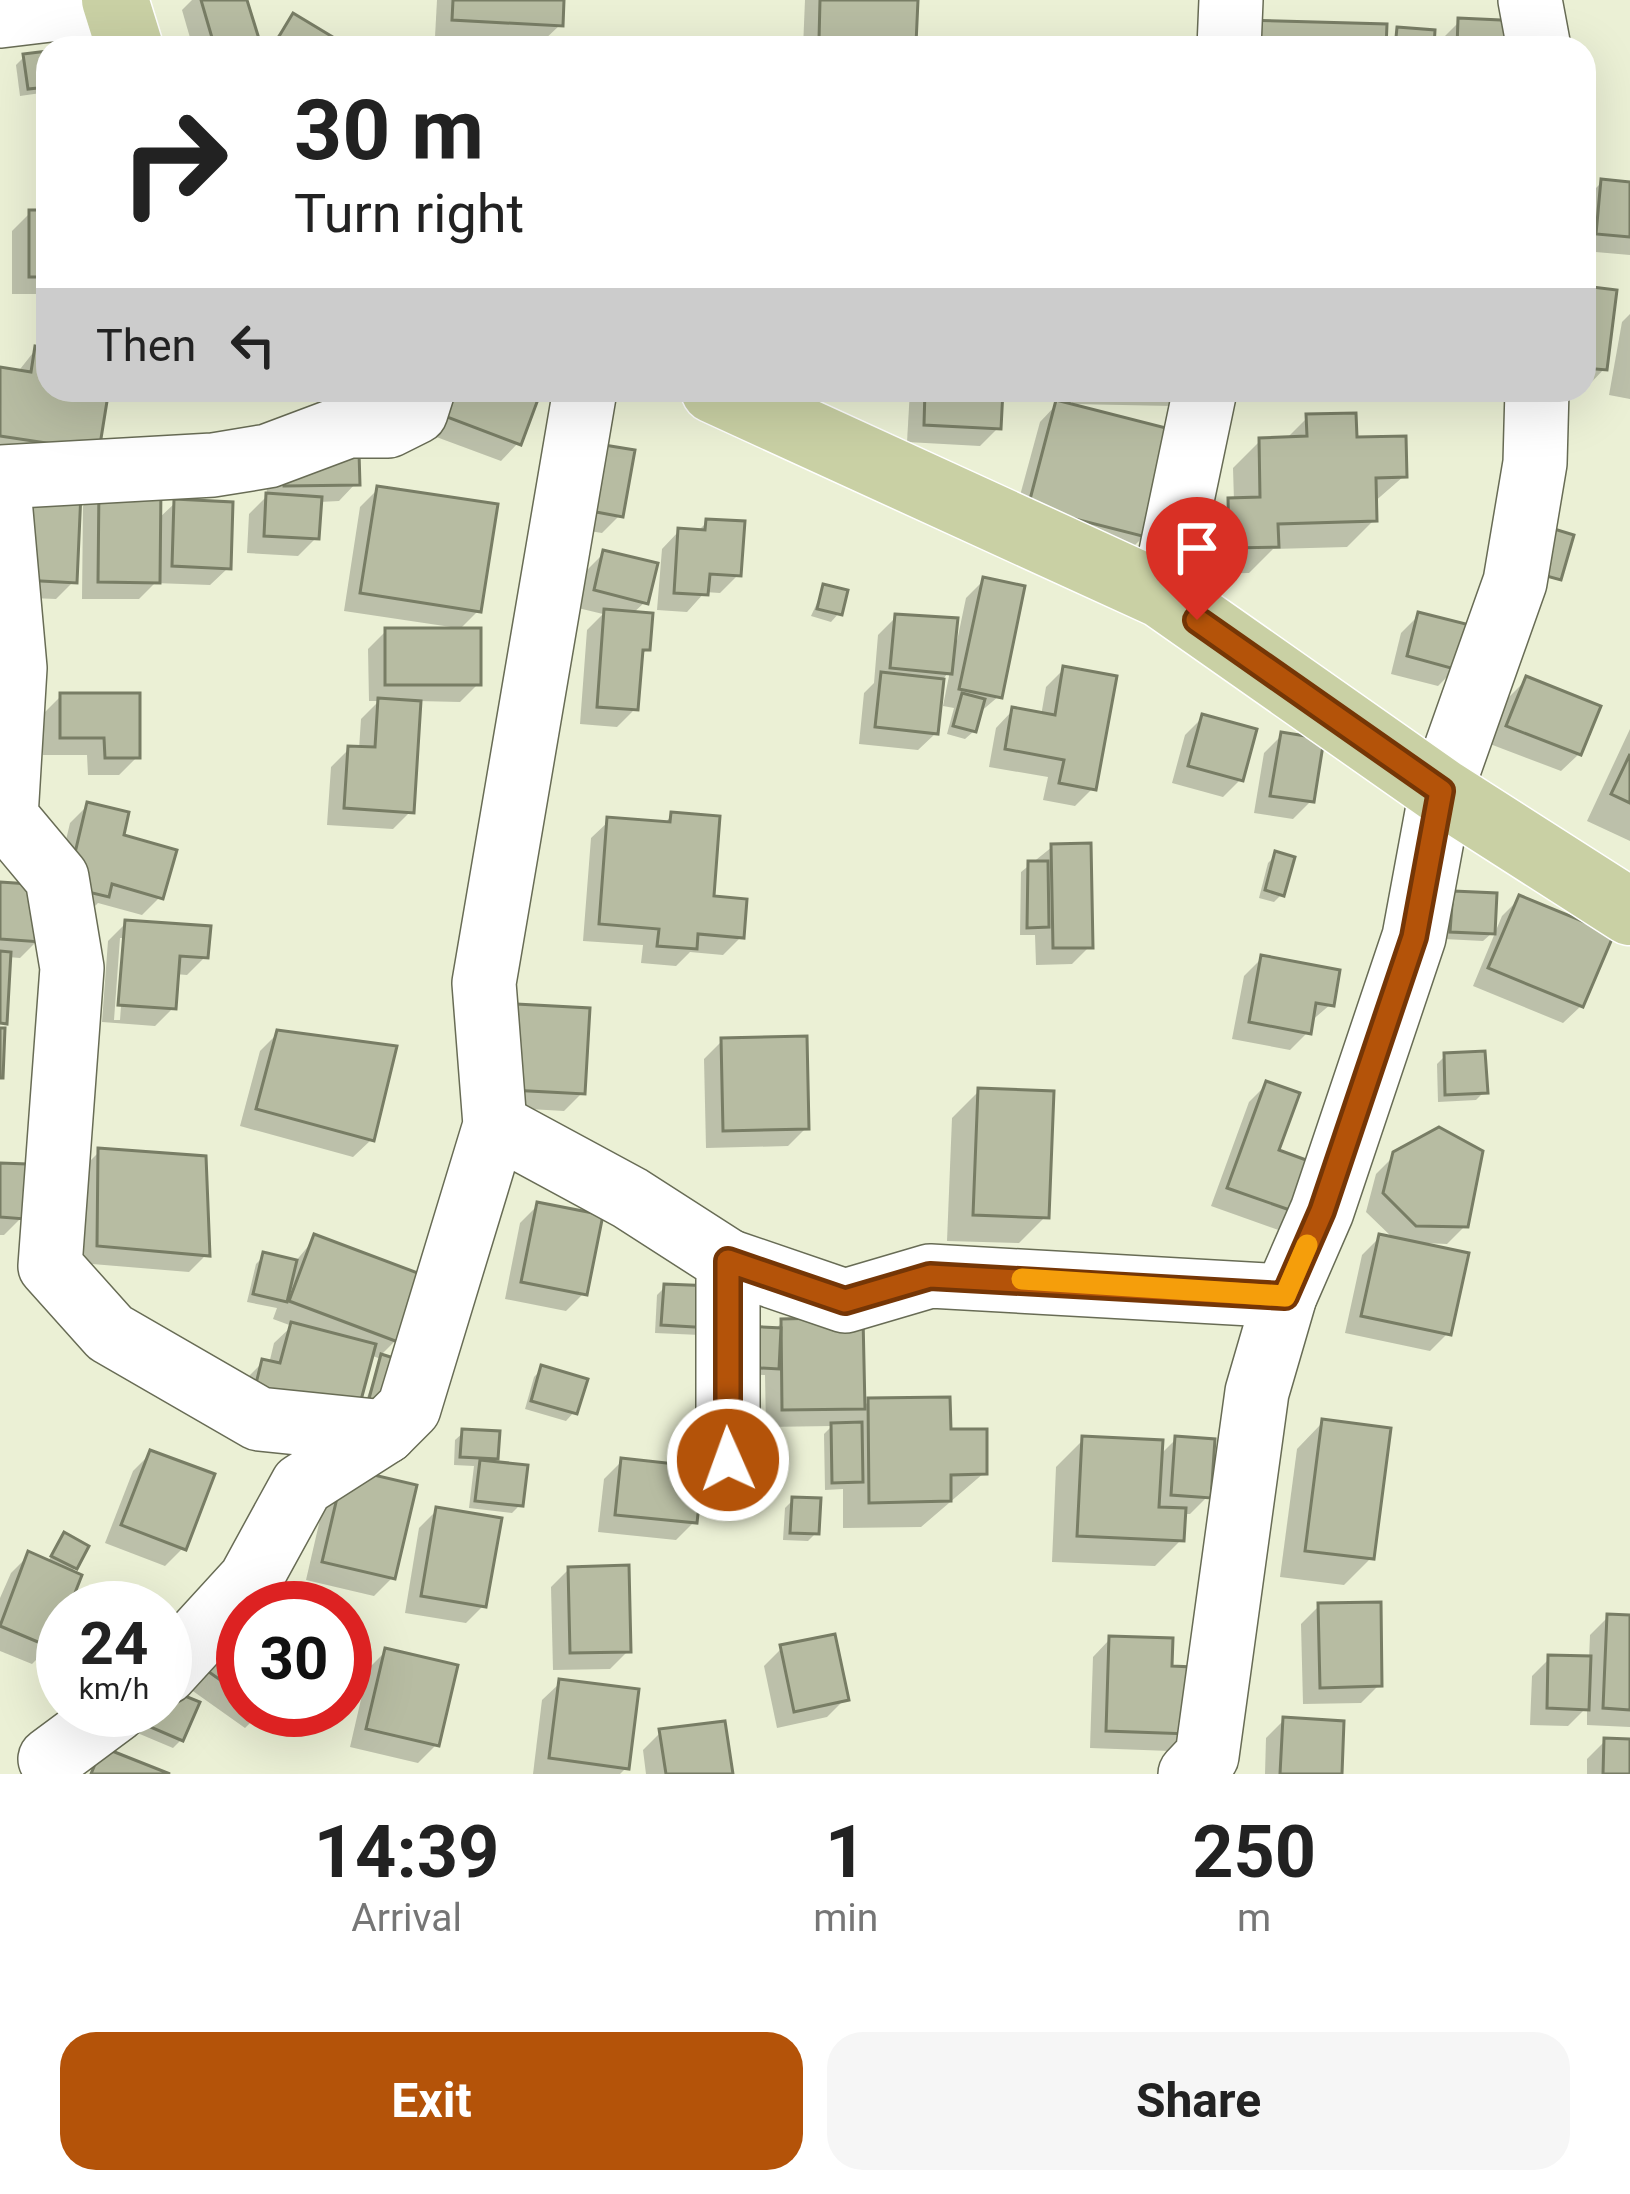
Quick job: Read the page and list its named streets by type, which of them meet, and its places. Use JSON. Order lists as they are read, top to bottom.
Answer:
{
  "page": {
    "turn": ["30 m", "Turn right"],
    "then": "Then",
    "speed": "24 km/h",
    "limit": "30",
    "eta": [
      "14:39",
      "Arrival",
      "1",
      "min",
      "250",
      "m"
    ],
    "buttons": ["Exit", "Share"]
  }
}
